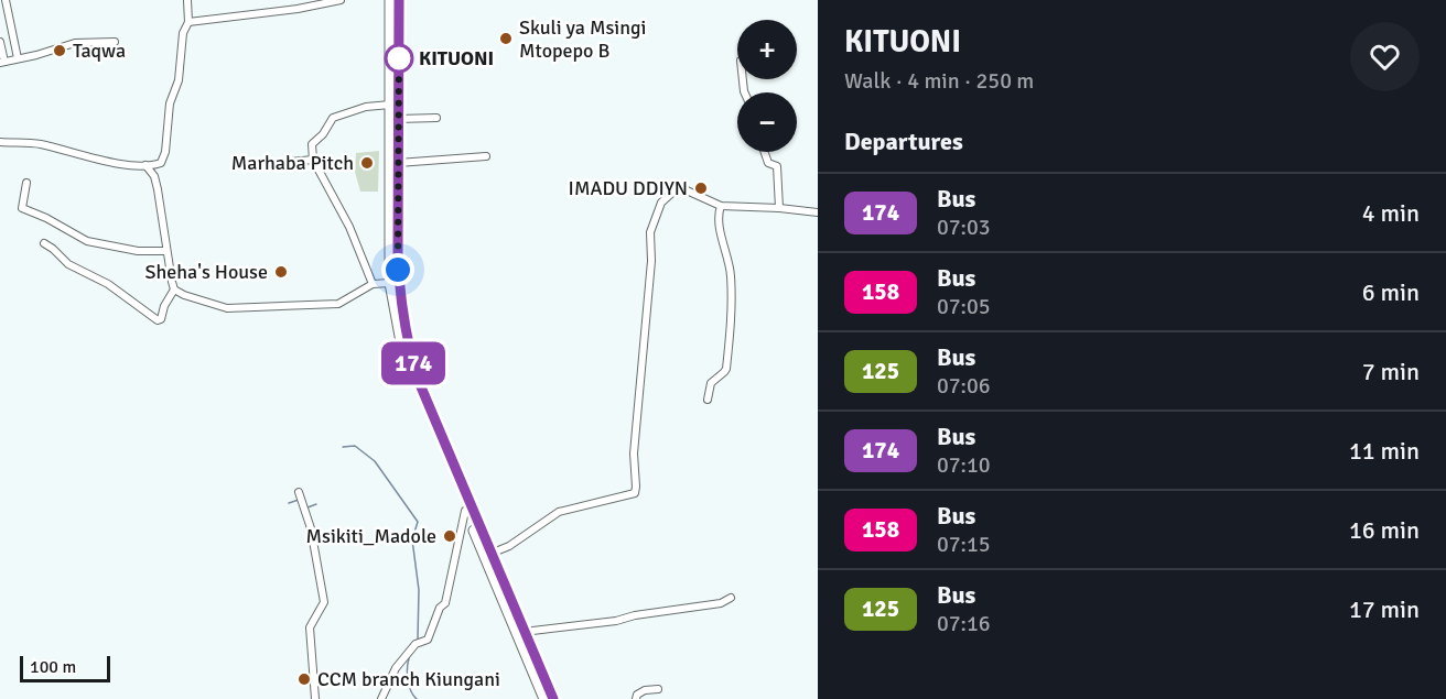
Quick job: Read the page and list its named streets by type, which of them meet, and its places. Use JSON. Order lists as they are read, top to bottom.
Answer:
{
  "places": [
    "Skuli ya Msingi Mtopepo B",
    "Taqwa",
    "KITUONI",
    "Marhaba Pitch",
    "IMADU DDIYN",
    "Sheha's House",
    "Msikiti_Madole",
    "CCM branch Kiungani"
  ],
  "lines": ["bus line 174"],
  "scale_bar": "100 m",
  "page": {
    "on_map": "174",
    "heading": [
      ["KITUONI", "Walk · 4 min · 250 m"],
      "Departures"
    ],
    "map_buttons": ["+", "−"],
    "list": [
      {
        "mark": "174",
        "name": "Bus",
        "note": "07:03",
        "value": "4 min"
      },
      {
        "mark": "158",
        "name": "Bus",
        "note": "07:05",
        "value": "6 min"
      },
      {
        "mark": "125",
        "name": "Bus",
        "note": "07:06",
        "value": "7 min"
      },
      {
        "mark": "174",
        "name": "Bus",
        "note": "07:10",
        "value": "11 min"
      },
      {
        "mark": "158",
        "name": "Bus",
        "note": "07:15",
        "value": "16 min"
      },
      {
        "mark": "125",
        "name": "Bus",
        "note": "07:16",
        "value": "17 min"
      }
    ],
    "scale": "100 m"
  }
}
